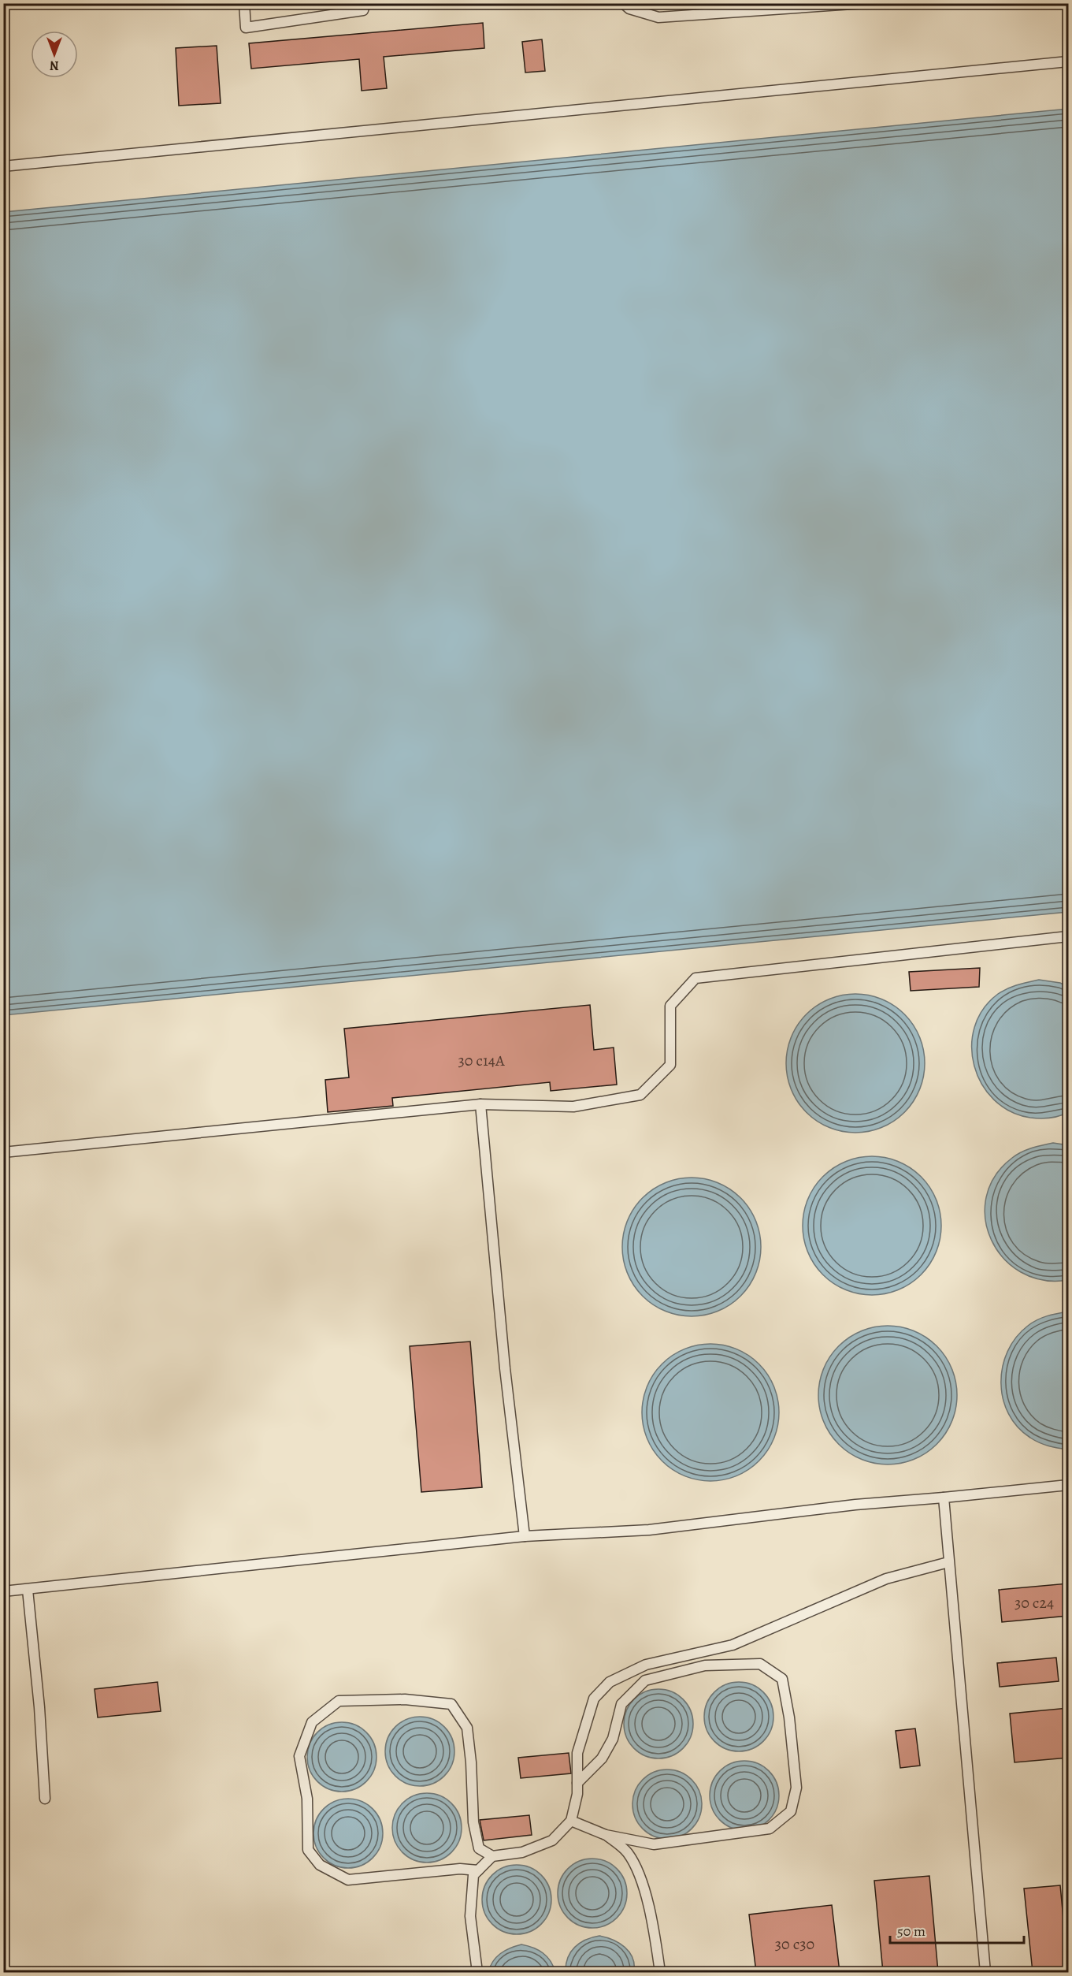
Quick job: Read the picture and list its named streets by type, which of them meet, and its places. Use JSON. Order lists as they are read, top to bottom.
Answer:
{
  "house_numbers": ["30 с14А", "30 с24", "30 с30"],
  "scale_bar": "50 m",
  "north": "bottom"
}
